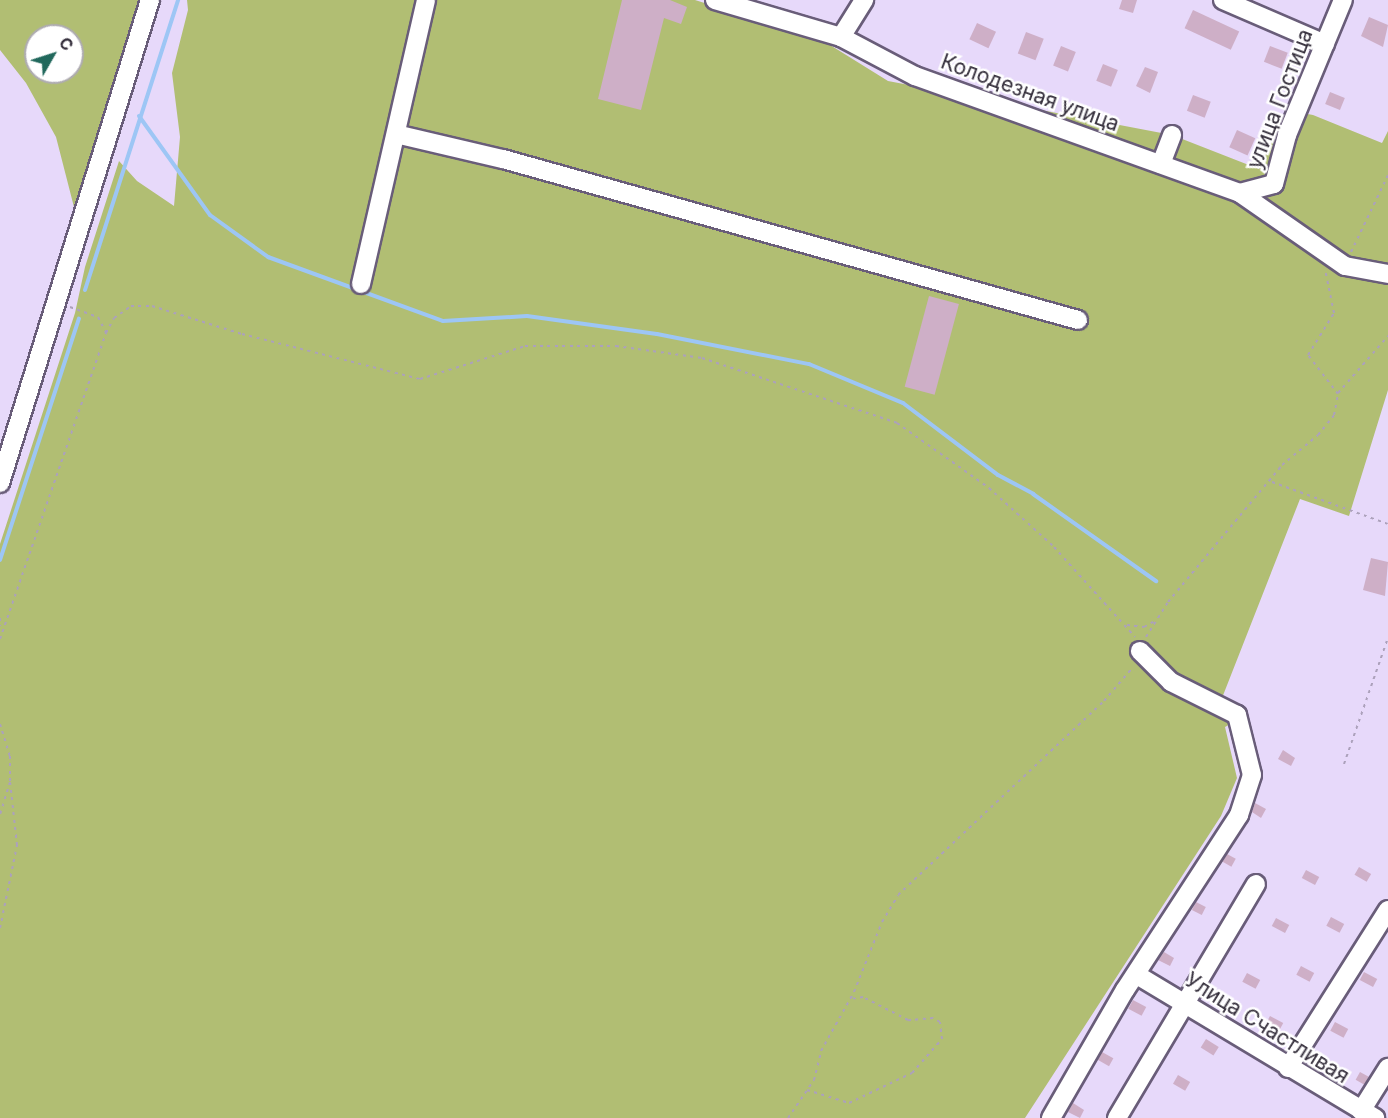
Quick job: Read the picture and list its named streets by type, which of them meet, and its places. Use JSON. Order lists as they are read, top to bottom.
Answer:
{
  "streets": {
    "street": ["Колодезная улица", "улица Гостица", "Улица Счастливая"]
  },
  "crossings": [
    ["Колодезная улица", "улица Гостица"]
  ],
  "north": "top right"
}
